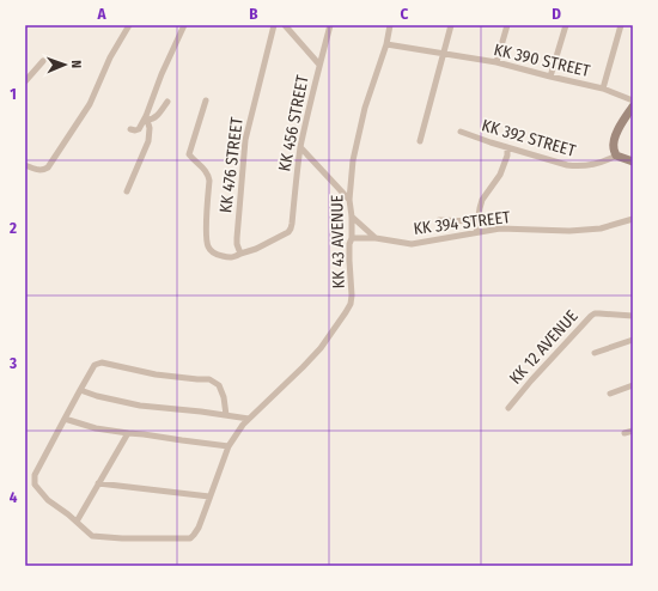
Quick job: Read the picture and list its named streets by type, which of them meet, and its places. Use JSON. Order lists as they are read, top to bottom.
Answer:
{
  "streets": {
    "street": [
      "KK 390 STREET",
      "KK 456 STREET",
      "KK 392 STREET",
      "KK 476 STREET",
      "KK 394 STREET",
      "KK 43 AVENUE",
      "KK 12 AVENUE"
    ]
  },
  "crossings": [
    ["KK 390 STREET", "KK 43 AVENUE"],
    ["KK 456 STREET", "KK 476 STREET"],
    ["KK 394 STREET", "KK 43 AVENUE"]
  ],
  "north": "right",
  "grid": {
    "columns": [
      "A",
      "B",
      "C",
      "D"
    ],
    "rows": [
      "1",
      "2",
      "3",
      "4"
    ]
  }
}
